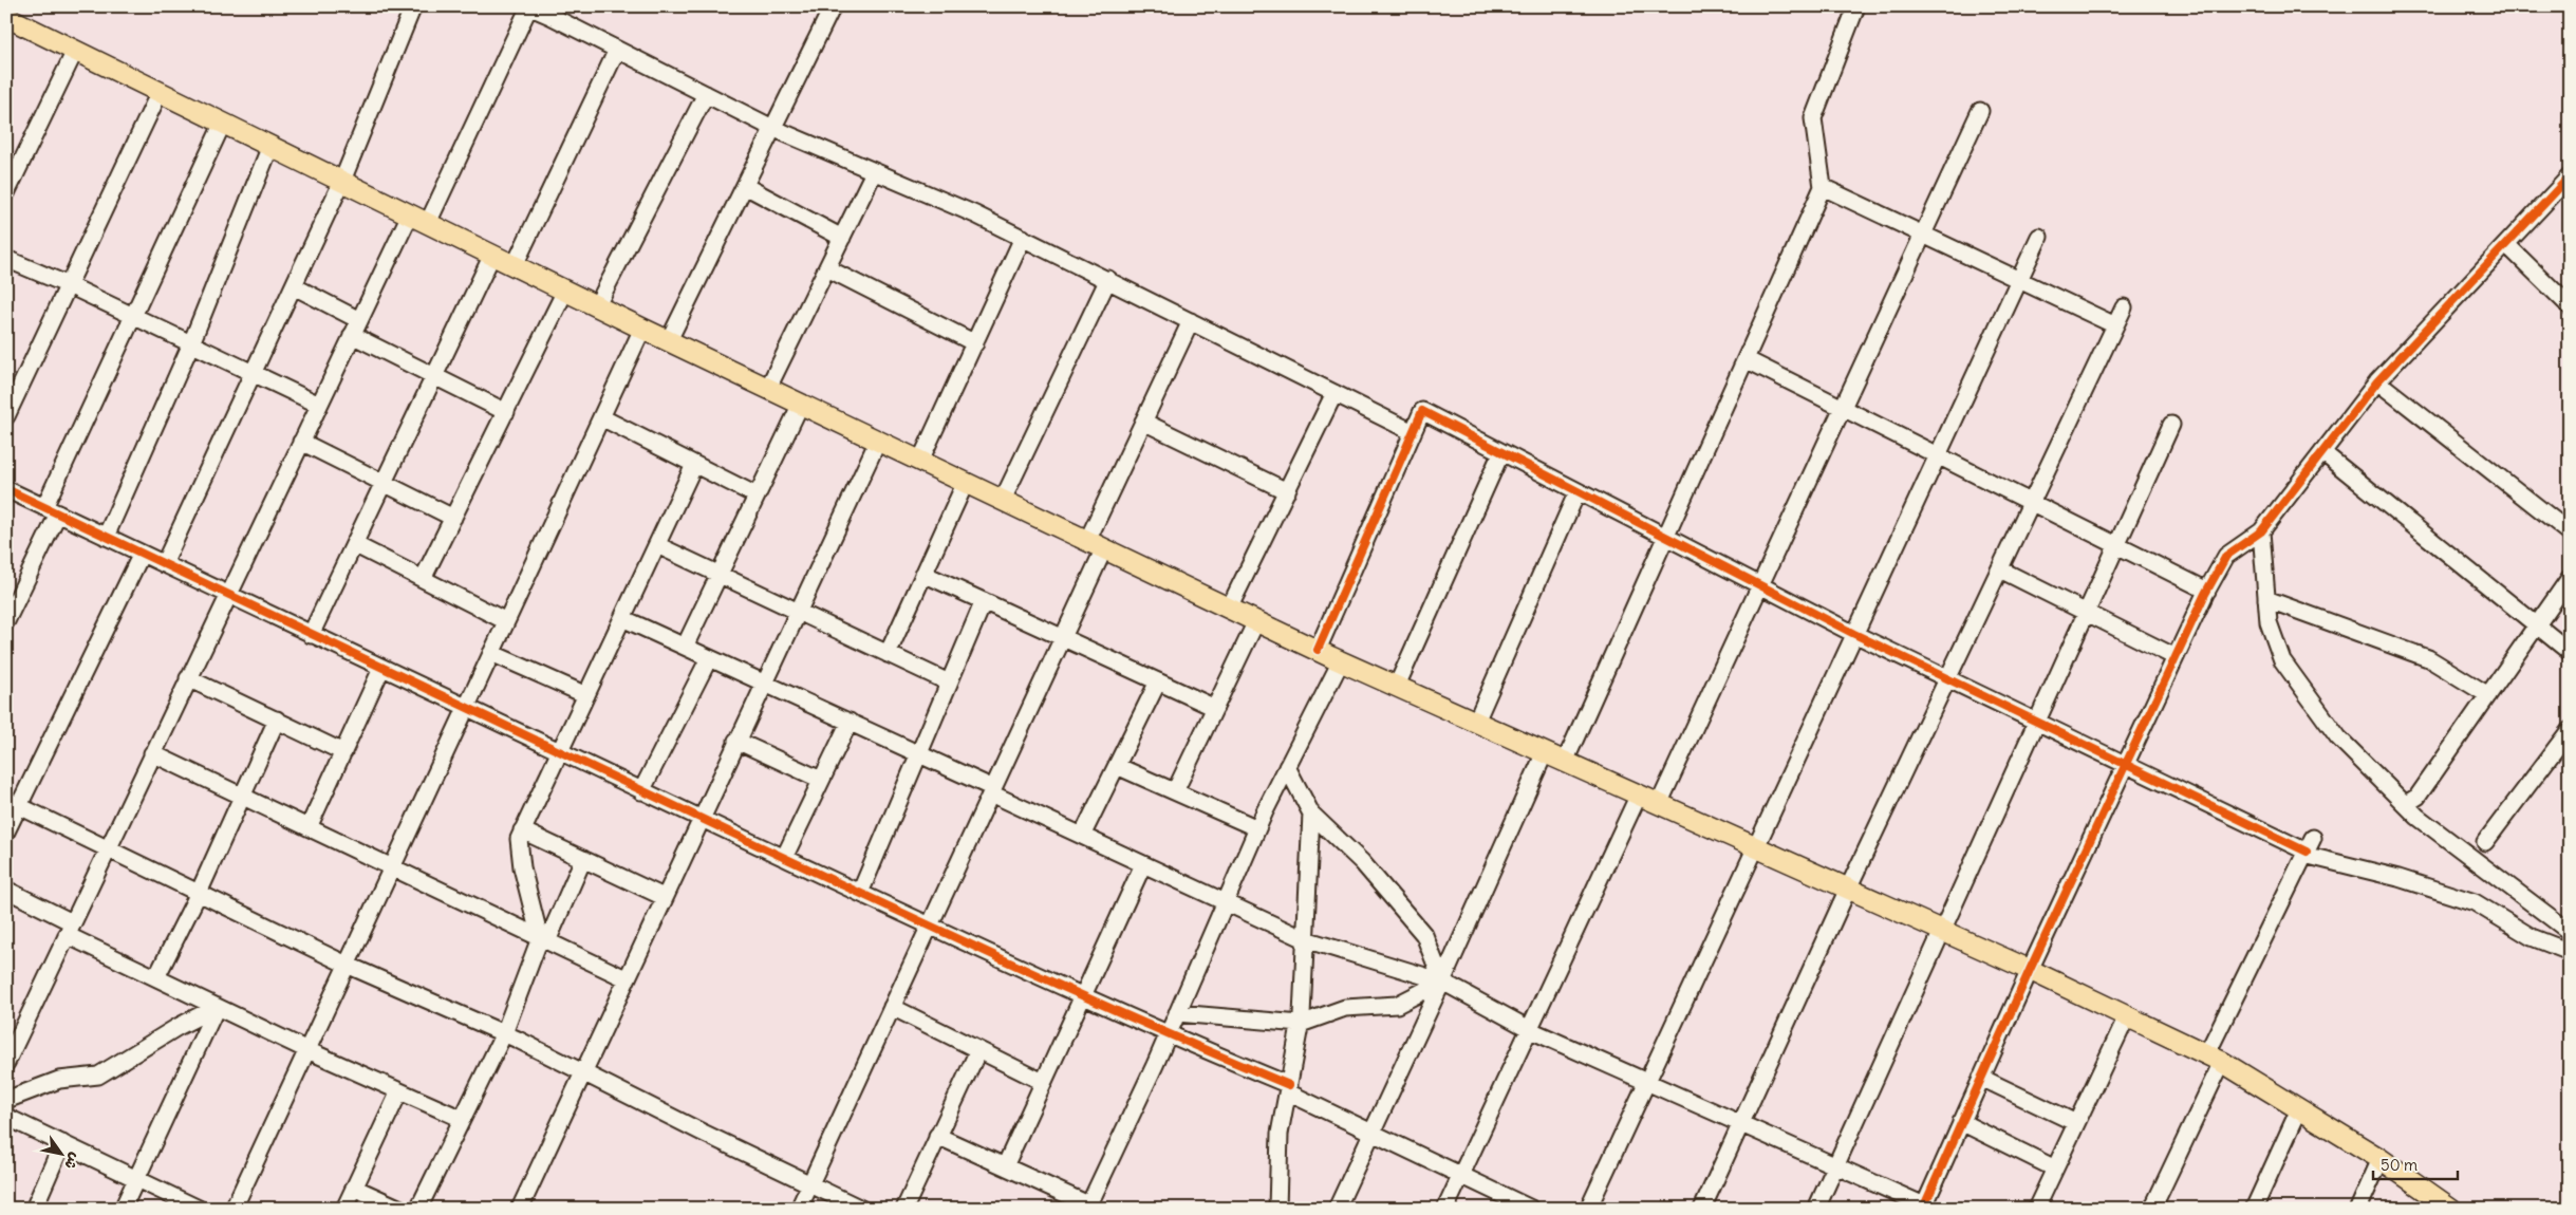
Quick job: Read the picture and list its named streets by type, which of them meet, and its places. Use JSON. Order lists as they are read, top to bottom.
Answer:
{
  "scale_bar": "50 m",
  "north": "bottom right"
}
